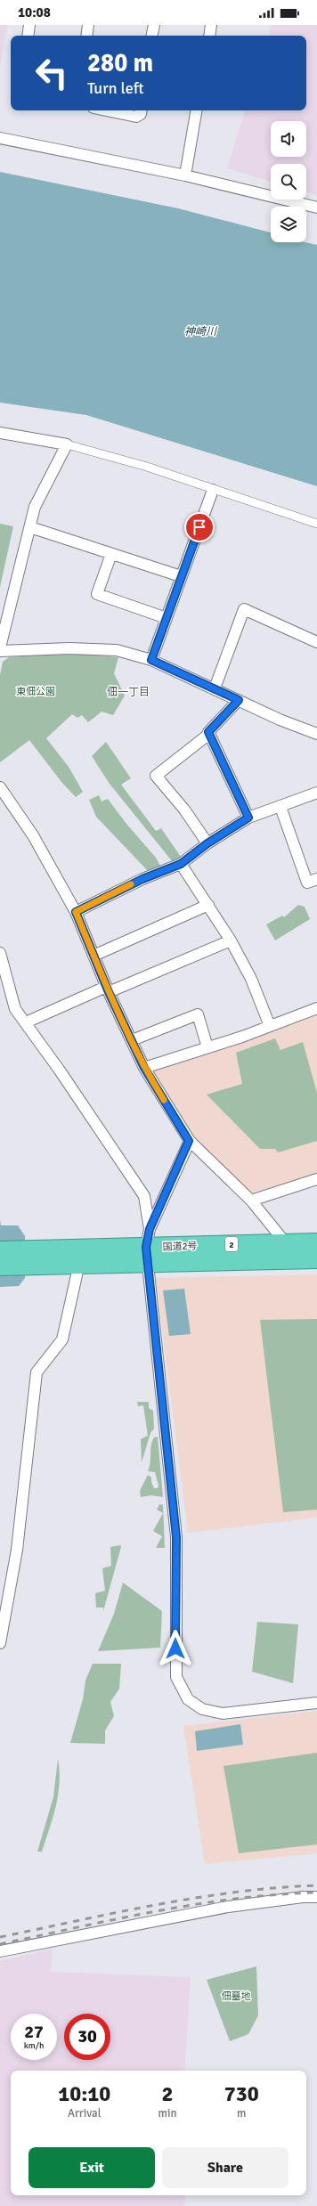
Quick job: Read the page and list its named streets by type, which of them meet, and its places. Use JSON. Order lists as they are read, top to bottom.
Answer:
{
  "streets": {
    "highway": ["2", "国道2号"]
  },
  "districts": ["佃一丁目"],
  "water": ["神崎川"],
  "parks": ["東佃公園", "佃墓地"],
  "page": {
    "status": "10:08",
    "turn": ["280 m", "Turn left"],
    "speed": "27 km/h",
    "limit": "30",
    "eta": [
      "10:10",
      "Arrival",
      "2",
      "min",
      "730",
      "m"
    ],
    "buttons": ["Exit", "Share"]
  }
}
